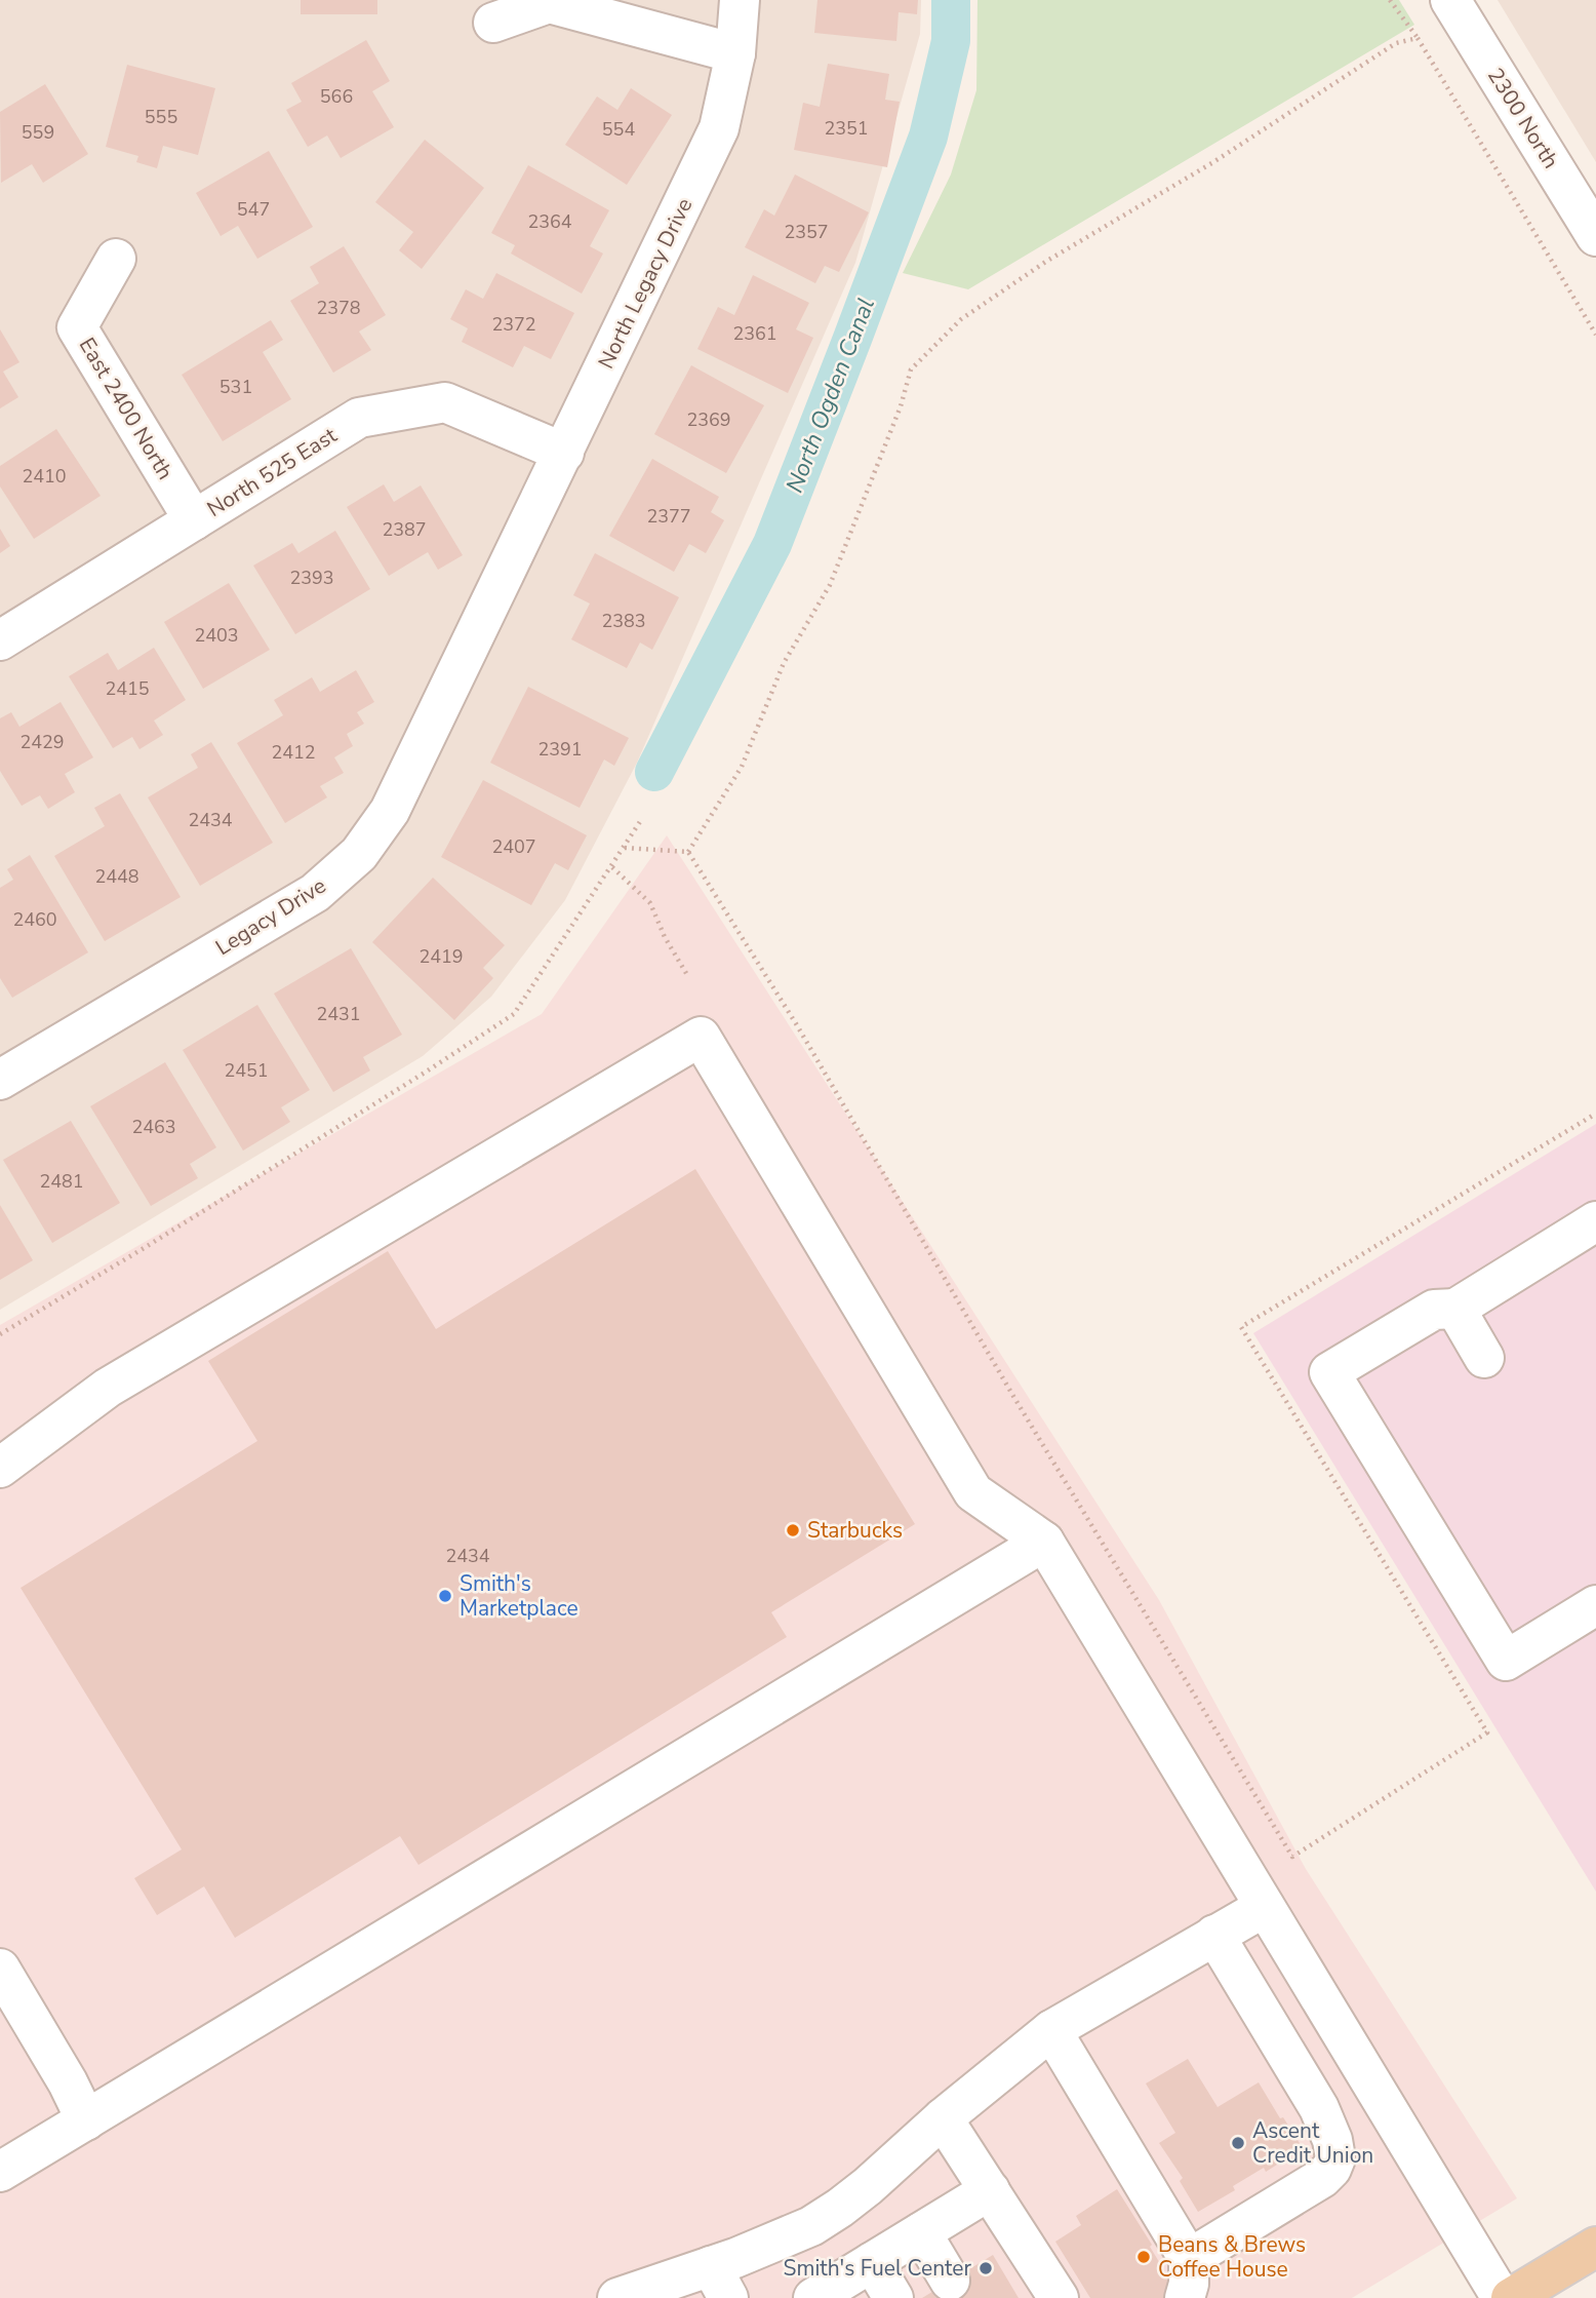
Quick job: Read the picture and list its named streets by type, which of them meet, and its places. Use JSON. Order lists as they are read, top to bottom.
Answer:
{
  "streets": {
    "street": [
      "2300 North",
      "North Legacy Drive",
      "East 2400 North",
      "North 525 East",
      "Legacy Drive"
    ]
  },
  "crossings": [
    ["North Legacy Drive", "North 525 East"],
    ["North Legacy Drive", "Legacy Drive"],
    ["East 2400 North", "North 525 East"]
  ],
  "water": ["North Ogden Canal"],
  "places": [
    "Starbucks",
    "Smith's Marketplace",
    "Ascent Credit Union",
    "Beans & Brews Coffee House",
    "Smith's Fuel Center"
  ],
  "house_numbers": [
    "566",
    "555",
    "2351",
    "554",
    "559",
    "547",
    "2364",
    "2357",
    "2378",
    "2372",
    "2361",
    "531",
    "2369",
    "2410",
    "2377",
    "2387",
    "2393",
    "2383",
    "2403",
    "2415",
    "2429",
    "2391",
    "2412",
    "2434",
    "2407",
    "2448",
    "2460",
    "2419",
    "2431",
    "2451",
    "2463",
    "2481",
    "2434"
  ]
}
